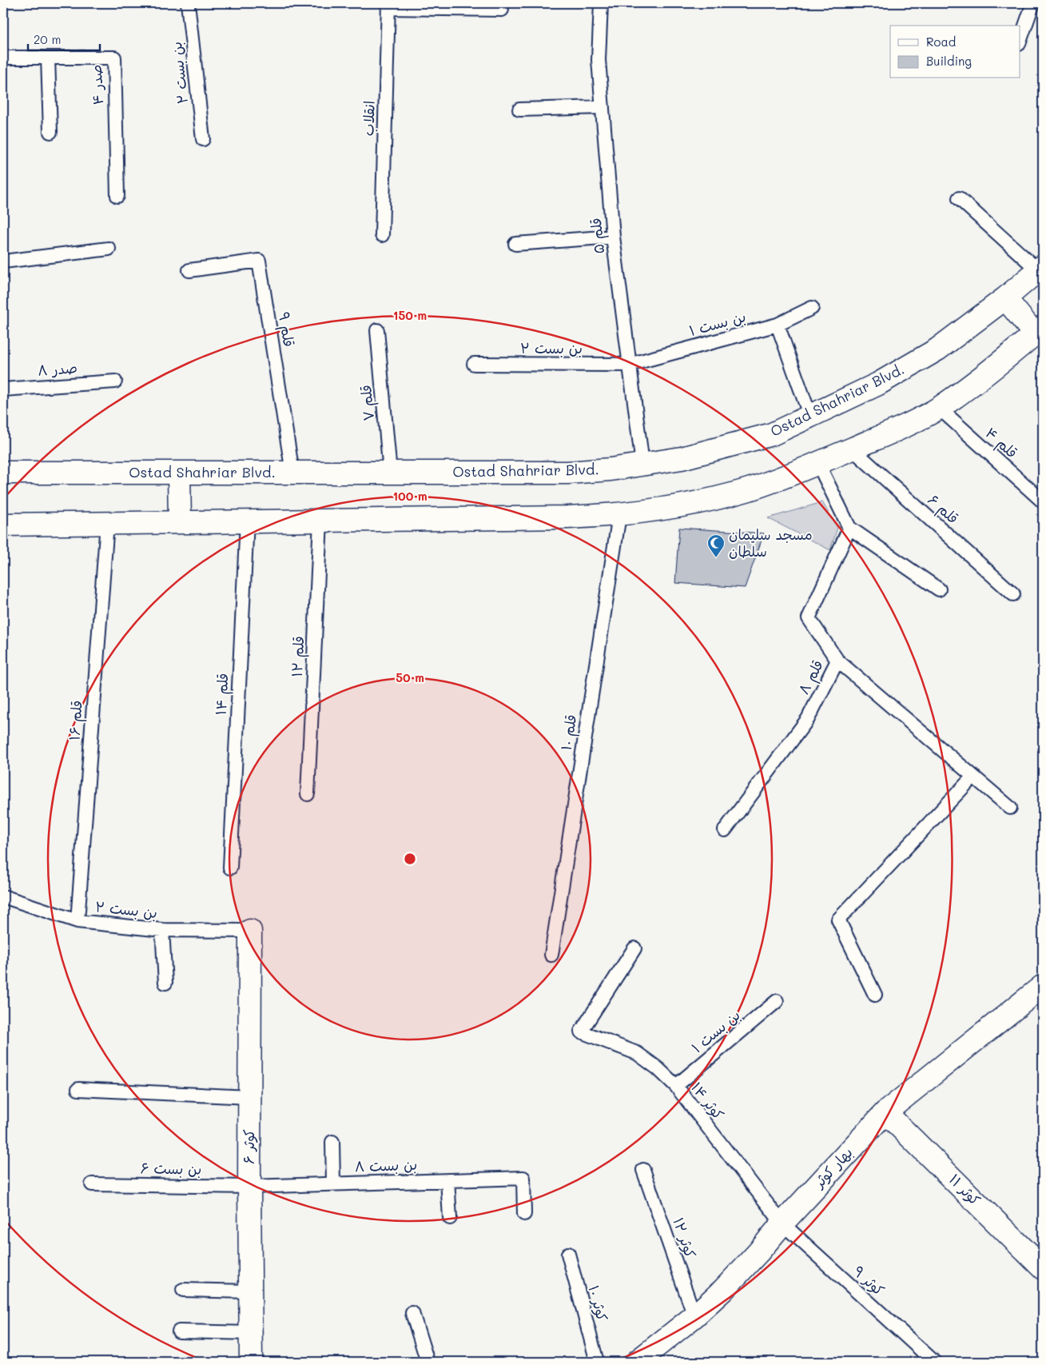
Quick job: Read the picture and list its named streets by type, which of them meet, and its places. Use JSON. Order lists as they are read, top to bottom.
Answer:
{
  "streets": {
    "main road": [
      "Ostad Shahriar Blvd.",
      "کوثر ۶",
      "بهار کوثر",
      "کوثر ۱۱"
    ],
    "lane": [
      "بن بست ۲",
      "صدر ۴",
      "انقلاب",
      "قلم ۵",
      "بن بست ۱",
      "قلم ۹",
      "صدر ۸",
      "قلم ۷",
      "قلم ۴",
      "قلم ۶",
      "قلم ۱۲",
      "قلم ۸",
      "قلم ۱۴",
      "قلم ۱۶",
      "قلم ۱۰",
      "کوثر ۱۴",
      "بن بست ۸",
      "بن بست ۶",
      "کوثر ۱۲",
      "کوثر ۹",
      "کوثر ۱۰"
    ]
  },
  "crossings": [
    ["بن بست ۲", "قلم ۵"],
    ["بن بست ۲", "بن بست ۱"],
    ["بن بست ۲", "قلم ۱۶"],
    ["بن بست ۲", "کوثر ۶"],
    ["قلم ۵", "بن بست ۱"],
    ["قلم ۵", "Ostad Shahriar Blvd."],
    ["بن بست ۱", "کوثر ۱۴"],
    ["قلم ۹", "Ostad Shahriar Blvd."],
    ["Ostad Shahriar Blvd.", "قلم ۷"],
    ["کوثر ۱۴", "بهار کوثر"],
    ["کوثر ۱۴", "کوثر ۹"],
    ["کوثر ۶", "بن بست ۸"],
    ["کوثر ۶", "بن بست ۶"],
    ["بن بست ۸", "بن بست ۶"],
    ["بهار کوثر", "کوثر ۱۱"],
    ["بهار کوثر", "کوثر ۱۲"],
    ["بهار کوثر", "کوثر ۹"]
  ],
  "places": {
    "mosque": ["مسجد سلیمان سلطان"]
  },
  "legend": ["Road", "Building"],
  "scale_bar": "20 m",
  "rings": ["150 m", "100 m", "50 m"]
}
